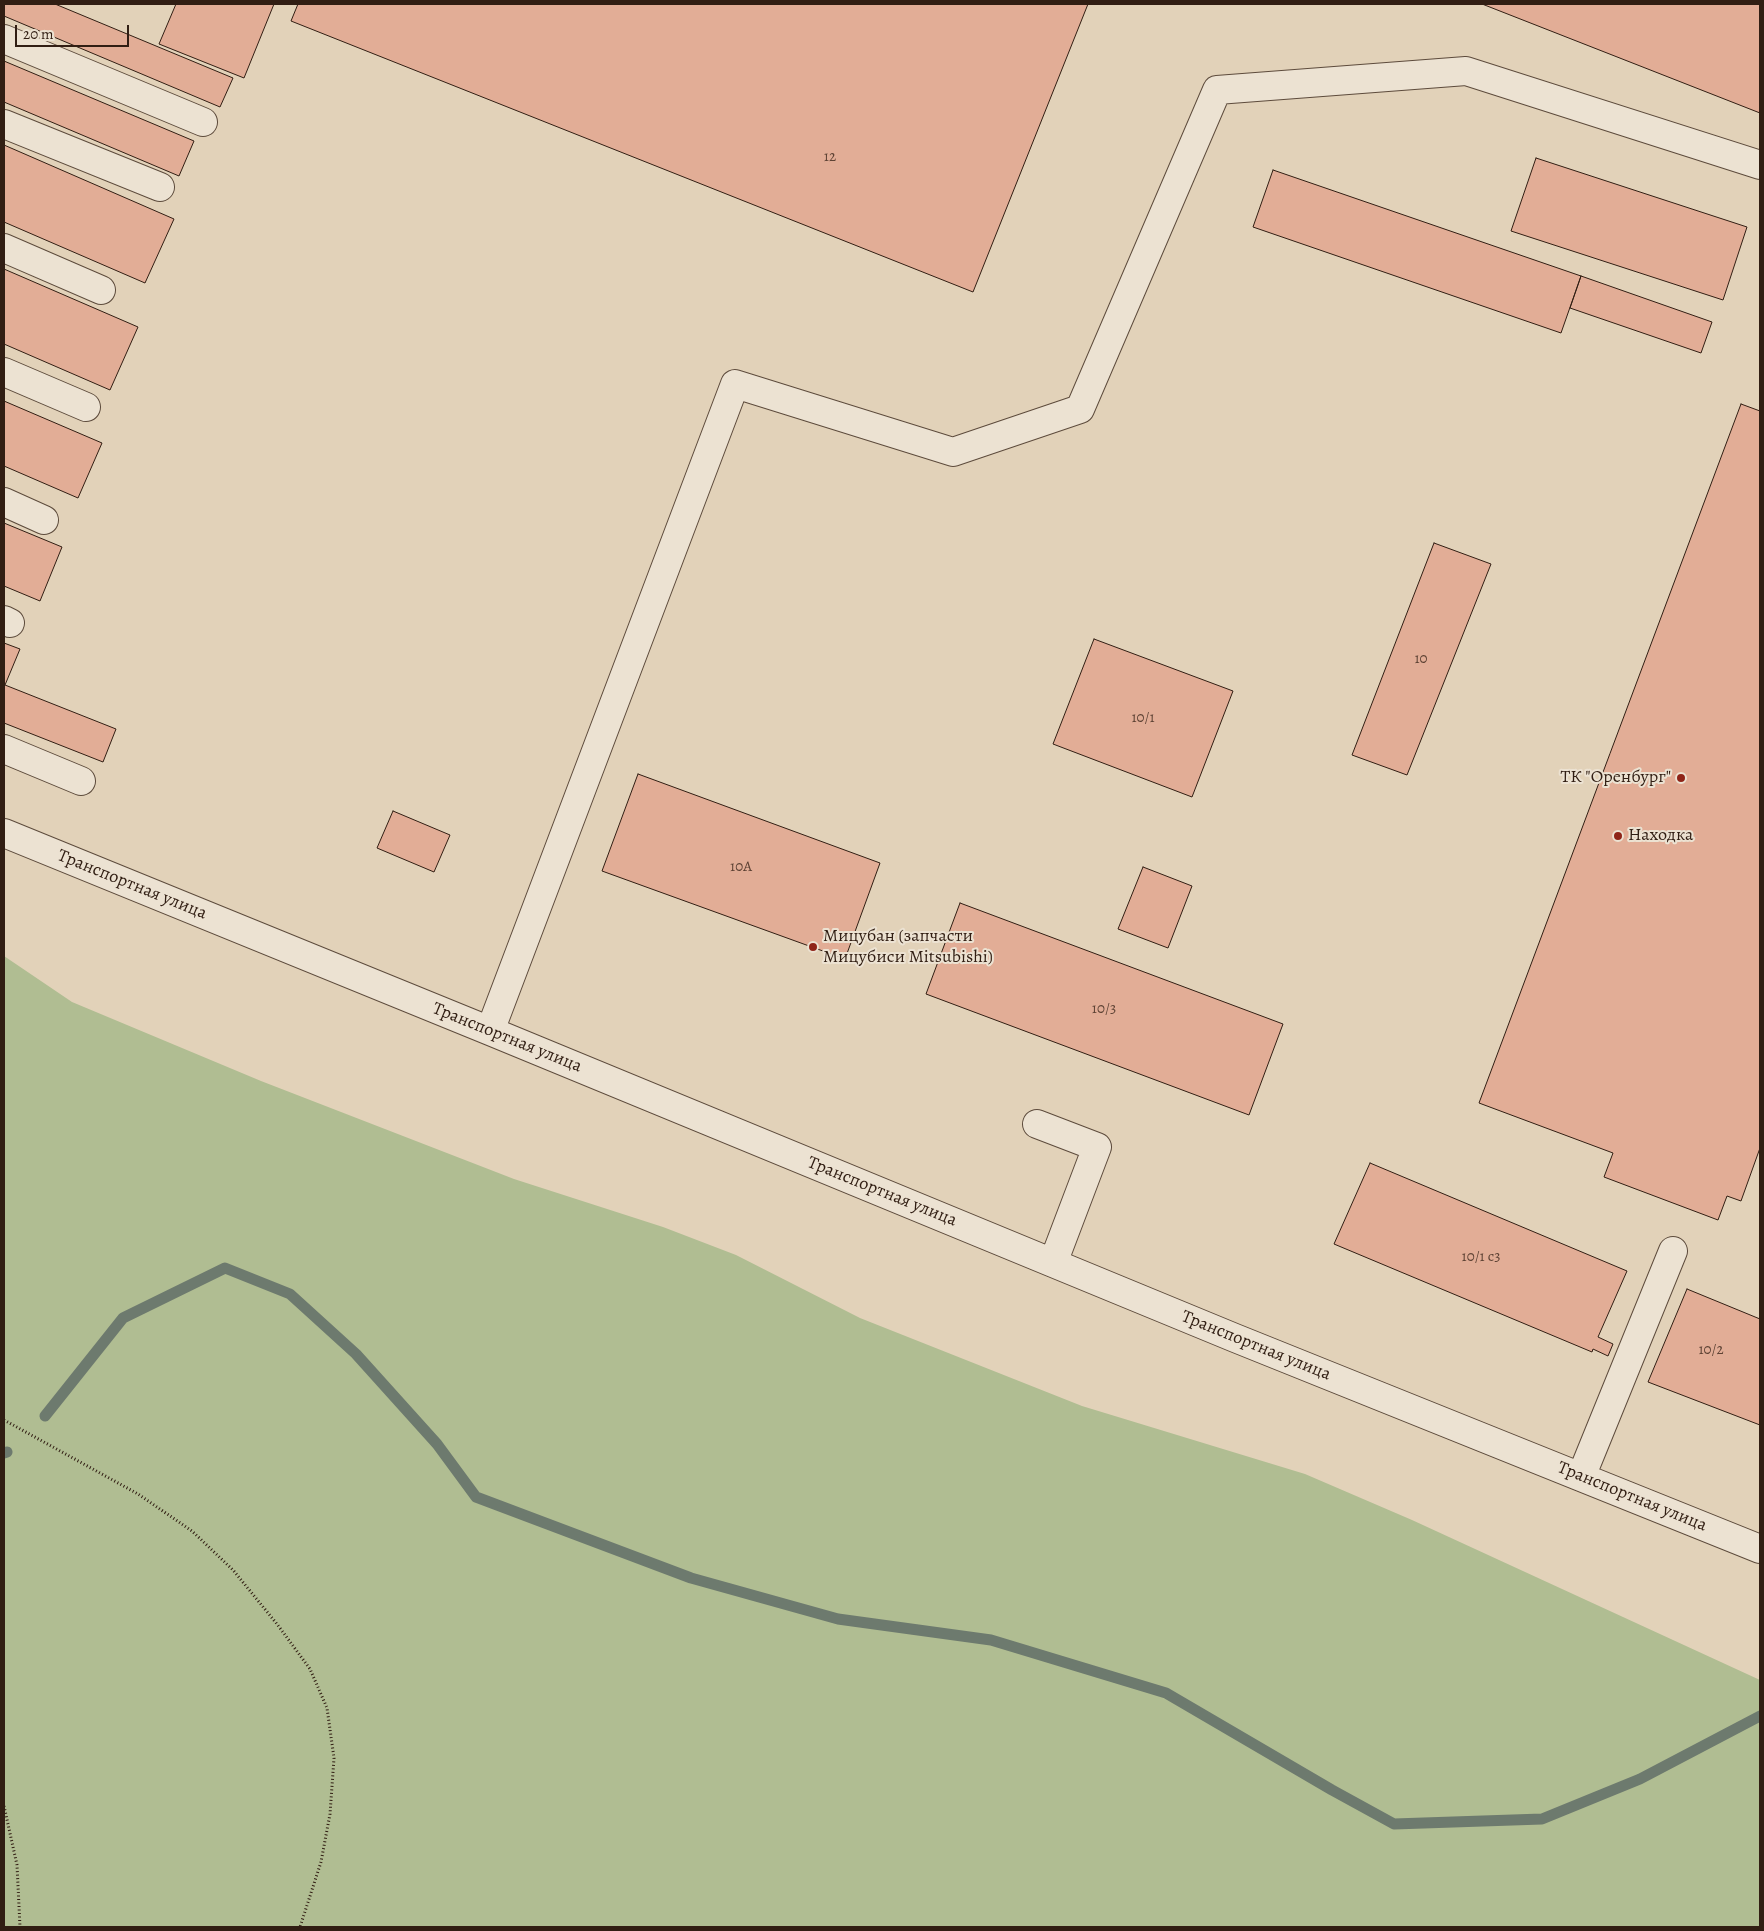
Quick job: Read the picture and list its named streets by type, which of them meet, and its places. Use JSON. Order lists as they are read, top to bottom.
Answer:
{
  "streets": {
    "street": ["Транспортная улица"]
  },
  "places": ["ТК \"Оренбург\"", "Находка", "Мицубан (запчасти Мицубиси Mitsubishi)"],
  "house_numbers": [
    "12",
    "10",
    "10/1",
    "10А",
    "10/3",
    "10/1 с3",
    "10/2"
  ],
  "scale_bar": "20 m"
}
